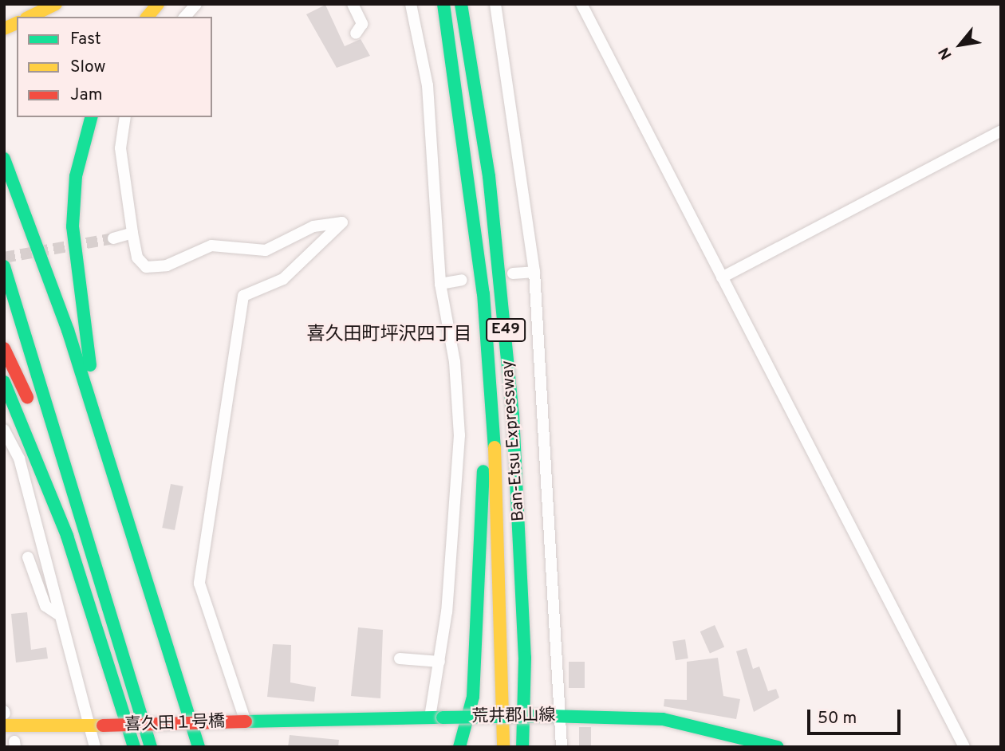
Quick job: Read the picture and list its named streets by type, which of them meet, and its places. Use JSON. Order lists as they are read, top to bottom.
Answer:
{
  "streets": {
    "main road": [
      "E49",
      "Ban-Etsu Expressway",
      "荒井郡山線",
      "喜久田１号橋"
    ]
  },
  "crossings": [
    ["荒井郡山線", "喜久田１号橋"]
  ],
  "districts": ["喜久田町坪沢四丁目"],
  "legend": ["Fast", "Slow", "Jam"],
  "scale_bar": "50 m",
  "north": "bottom left"
}
